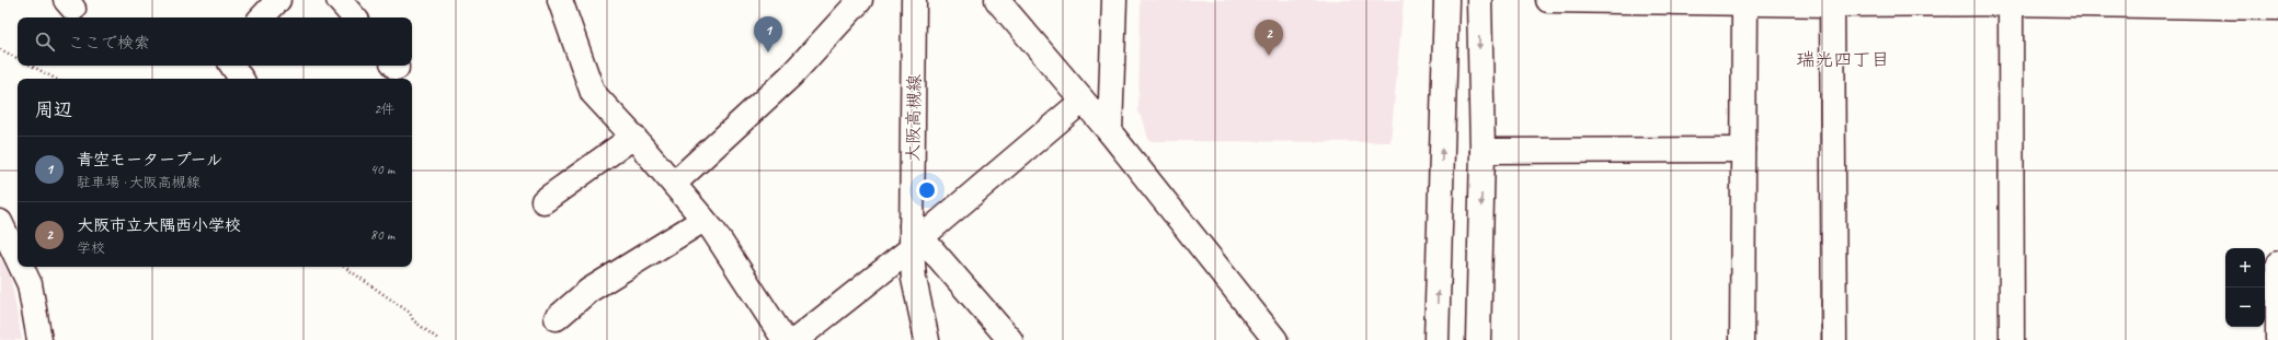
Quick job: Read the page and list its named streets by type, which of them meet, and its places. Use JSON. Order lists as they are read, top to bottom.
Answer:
{
  "streets": {
    "street": ["大阪高槻線"]
  },
  "districts": ["瑞光四丁目"],
  "page": {
    "pins": ["1", "2"],
    "search": "ここで検索",
    "heading": ["周辺", "2件"],
    "list": [
      {
        "mark": "1",
        "name": "青空モータープール",
        "note": "駐車場 · 大阪高槻線",
        "value": "40 m"
      },
      {
        "mark": "2",
        "name": "大阪市立大隅西小学校",
        "note": "学校",
        "value": "80 m"
      }
    ],
    "map_buttons": ["+", "−"]
  }
}
